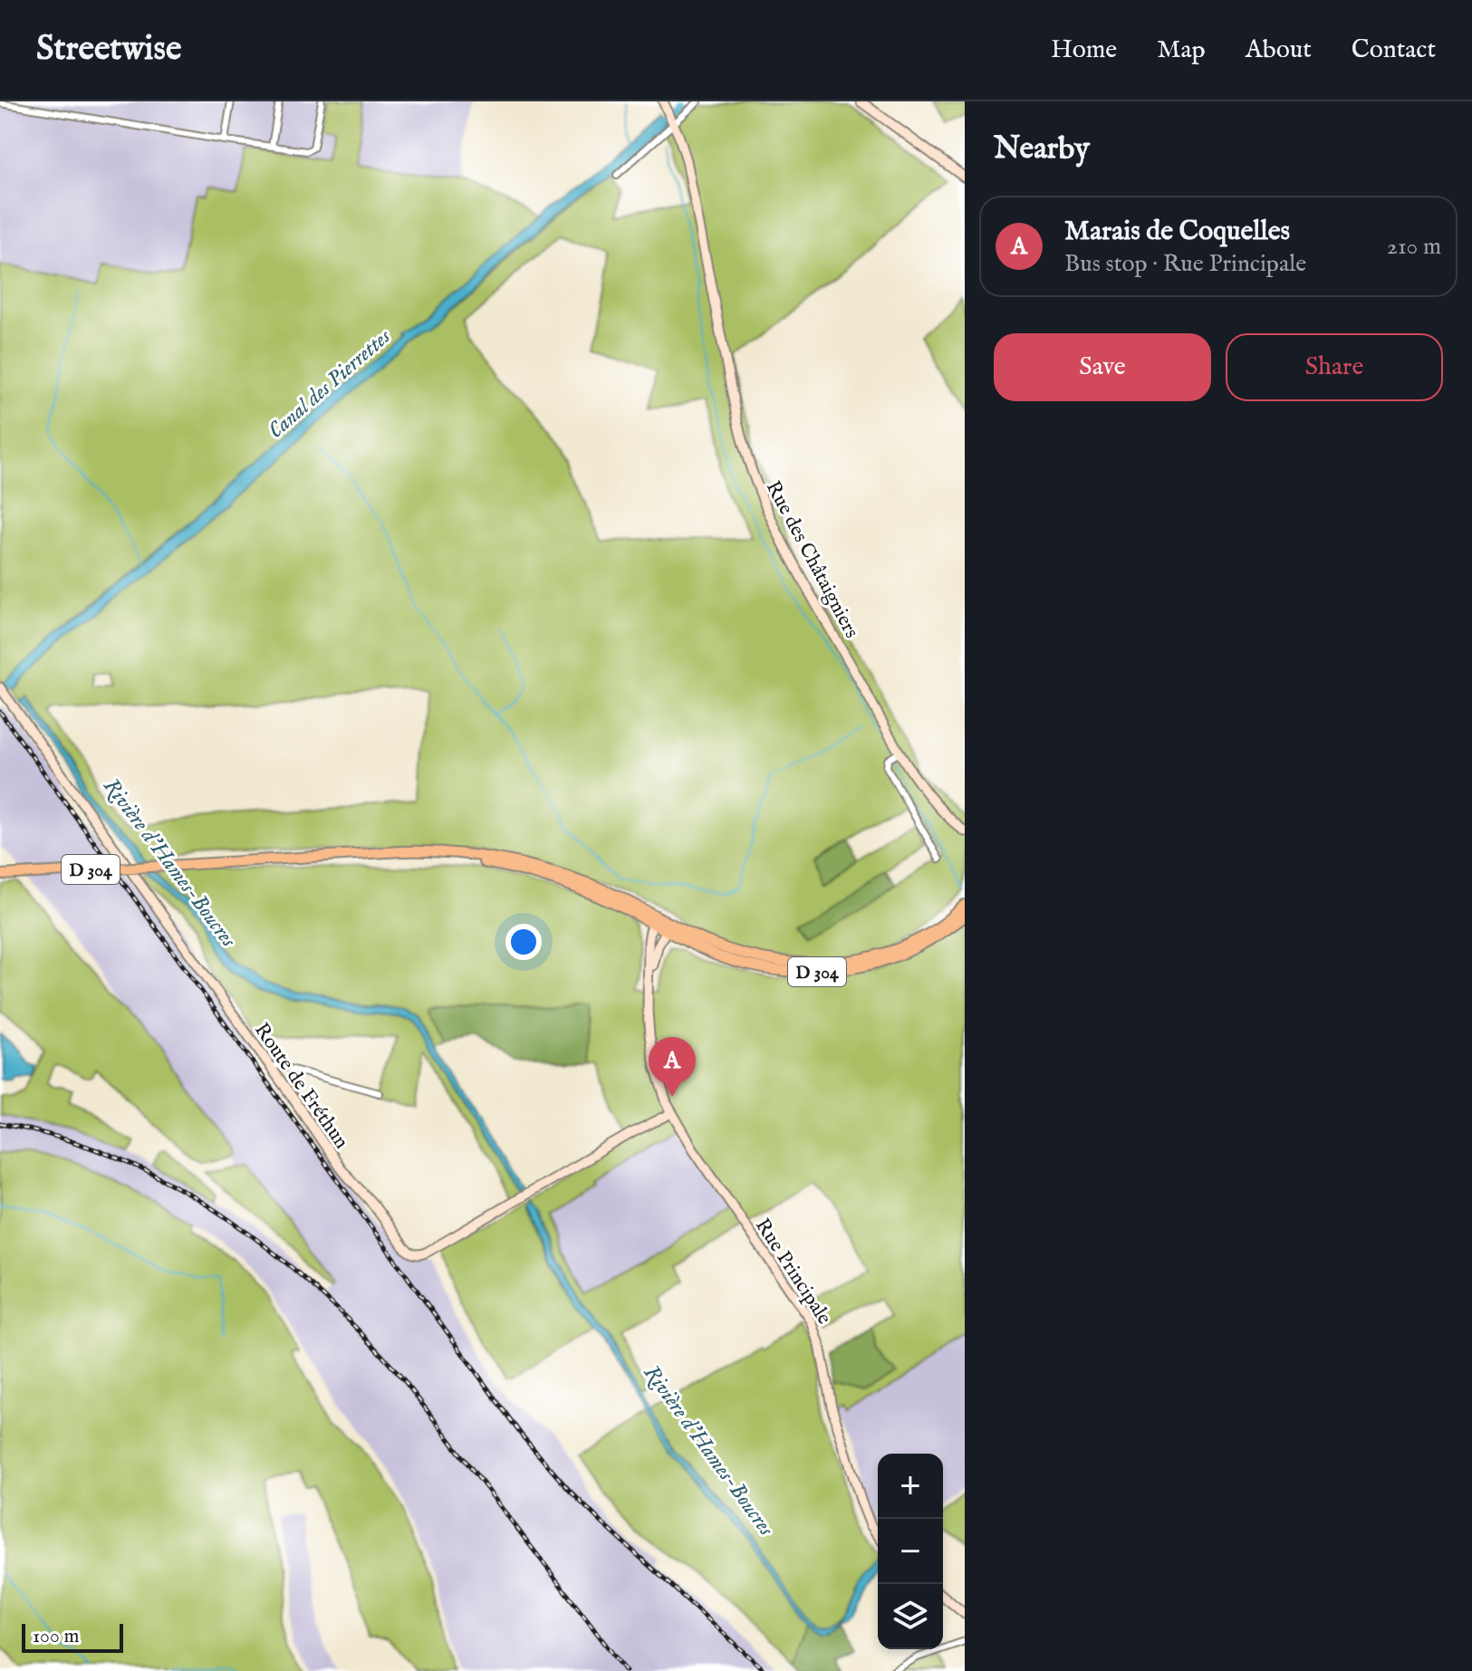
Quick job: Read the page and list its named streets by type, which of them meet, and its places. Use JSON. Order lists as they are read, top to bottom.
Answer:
{
  "streets": {
    "main road": ["D 304"],
    "street": ["Rue des Châtaigniers", "Route de Fréthun", "Rue Principale"]
  },
  "crossings": [
    ["Route de Fréthun", "Rue Principale"]
  ],
  "water": ["Canal des Pierrettes", "Rivière d'Hames-Boucres"],
  "scale_bar": "100 m",
  "page": {
    "header": "Streetwise",
    "nav": [
      "Home",
      "Map",
      "About",
      "Contact"
    ],
    "heading": "Nearby",
    "list": [
      {
        "mark": "A",
        "name": "Marais de Coquelles",
        "note": "Bus stop · Rue Principale",
        "value": "210 m"
      }
    ],
    "buttons": ["Save", "Share"],
    "pins": "A",
    "map_buttons": ["+", "−"],
    "scale": "100 m"
  }
}
